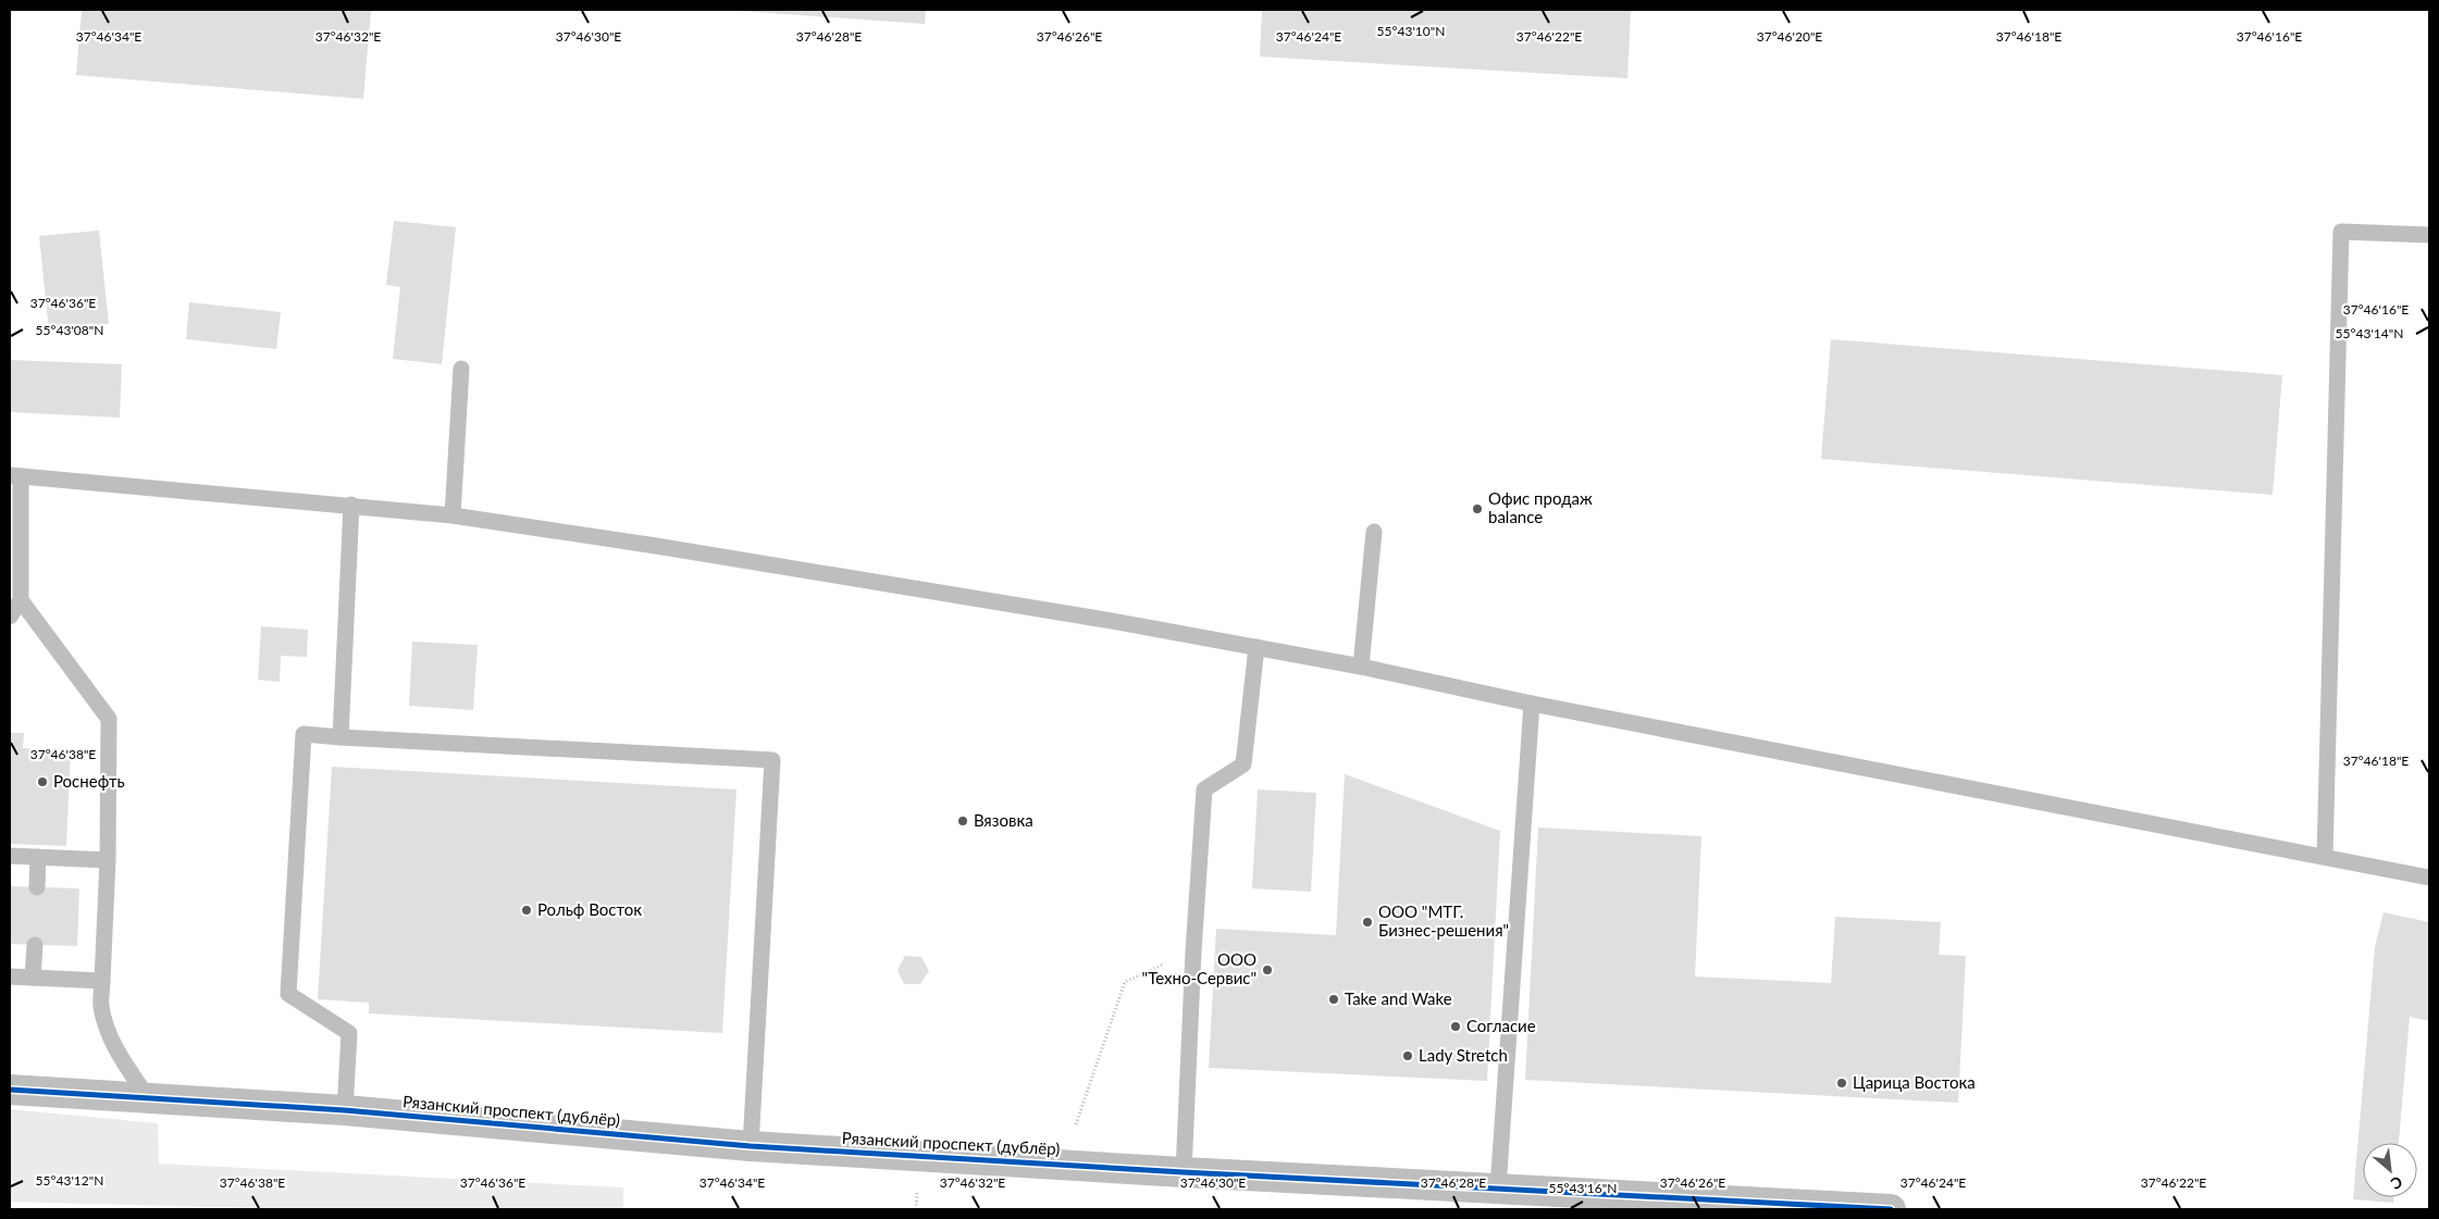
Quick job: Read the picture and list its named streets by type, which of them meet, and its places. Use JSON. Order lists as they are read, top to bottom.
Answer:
{
  "streets": {
    "street": ["Рязанский проспект (дублёр)"]
  },
  "places": [
    "Офис продаж balance",
    "Роснефть",
    "Вязовка",
    "Рольф Восток",
    "ООО \"МТГ. Бизнес-решения\"",
    "ООО \"Техно-Сервис\"",
    "Take and Wake",
    "Согласие",
    "Lady Stretch",
    "Царица Востока"
  ],
  "north": "bottom right",
  "coordinates": [
    "55°43'10\"N",
    "37°46'34\"E",
    "37°46'32\"E",
    "37°46'30\"E",
    "37°46'28\"E",
    "37°46'26\"E",
    "37°46'24\"E",
    "37°46'22\"E",
    "37°46'20\"E",
    "37°46'18\"E",
    "37°46'16\"E",
    "37°46'36\"E",
    "55°43'08\"N",
    "55°43'14\"N",
    "37°46'38\"E",
    "55°43'12\"N",
    "55°43'16\"N"
  ]
}
